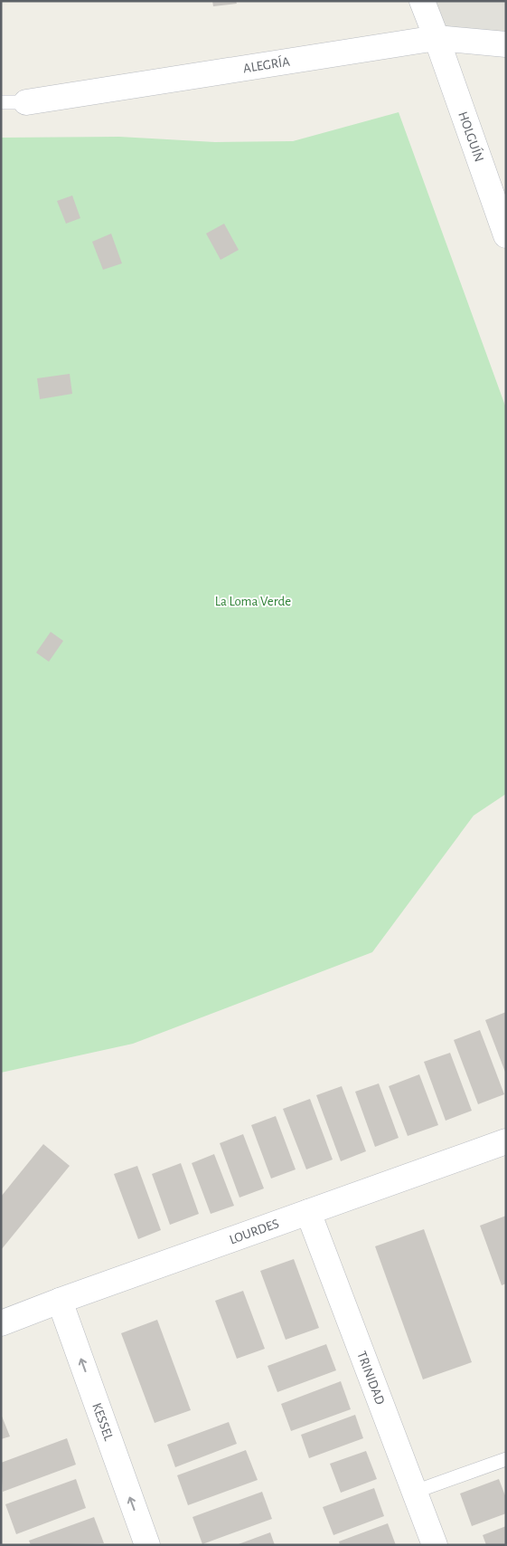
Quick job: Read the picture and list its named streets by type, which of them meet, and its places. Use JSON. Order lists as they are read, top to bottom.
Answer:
{
  "streets": {
    "street": [
      "ALEGRÍA",
      "HOLGUÍN",
      "LOURDES",
      "TRINIDAD",
      "KESSEL"
    ]
  },
  "crossings": [
    ["ALEGRÍA", "HOLGUÍN"],
    ["LOURDES", "TRINIDAD"],
    ["LOURDES", "KESSEL"]
  ],
  "one_way": ["KESSEL"],
  "parks": ["La Loma Verde"]
}
